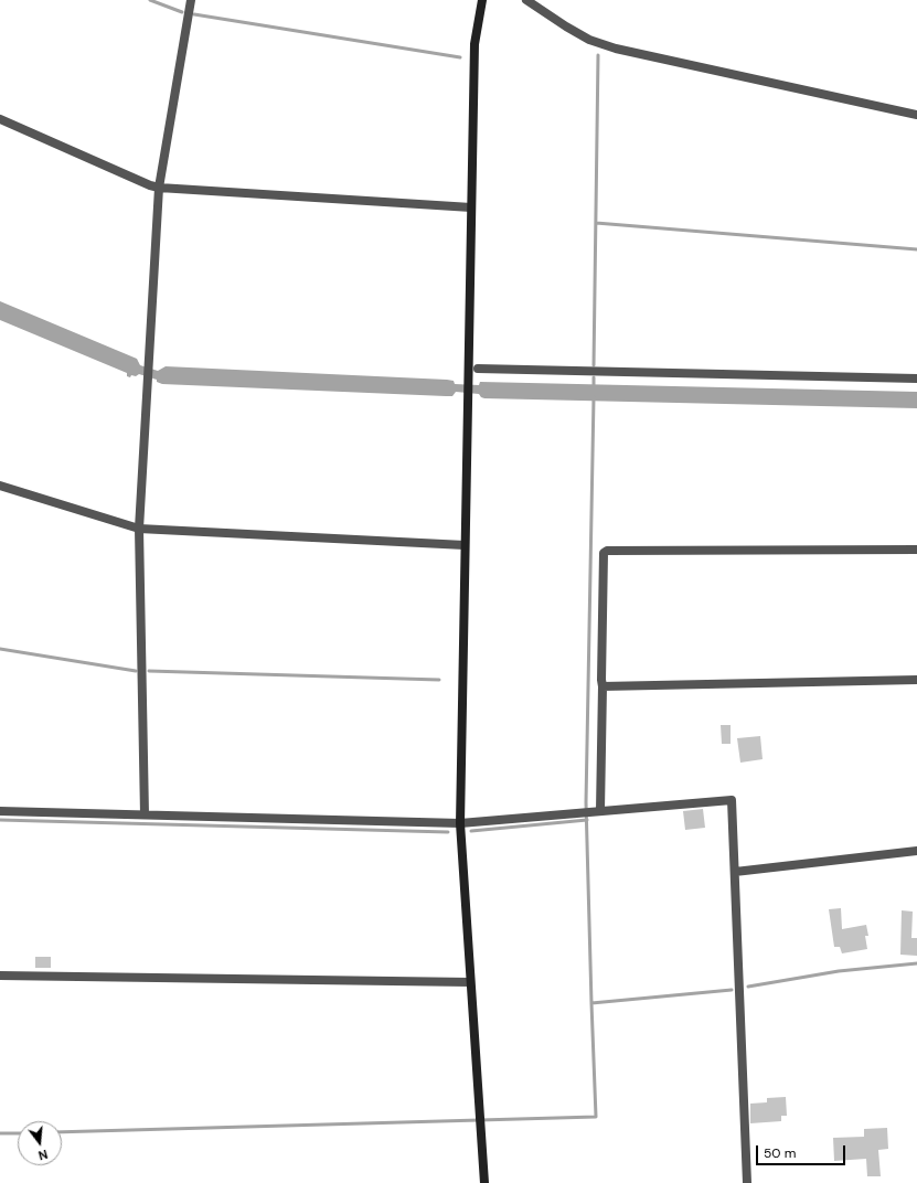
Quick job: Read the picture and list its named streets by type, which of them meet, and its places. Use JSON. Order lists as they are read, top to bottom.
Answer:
{
  "scale_bar": "50 m",
  "north": "bottom"
}
